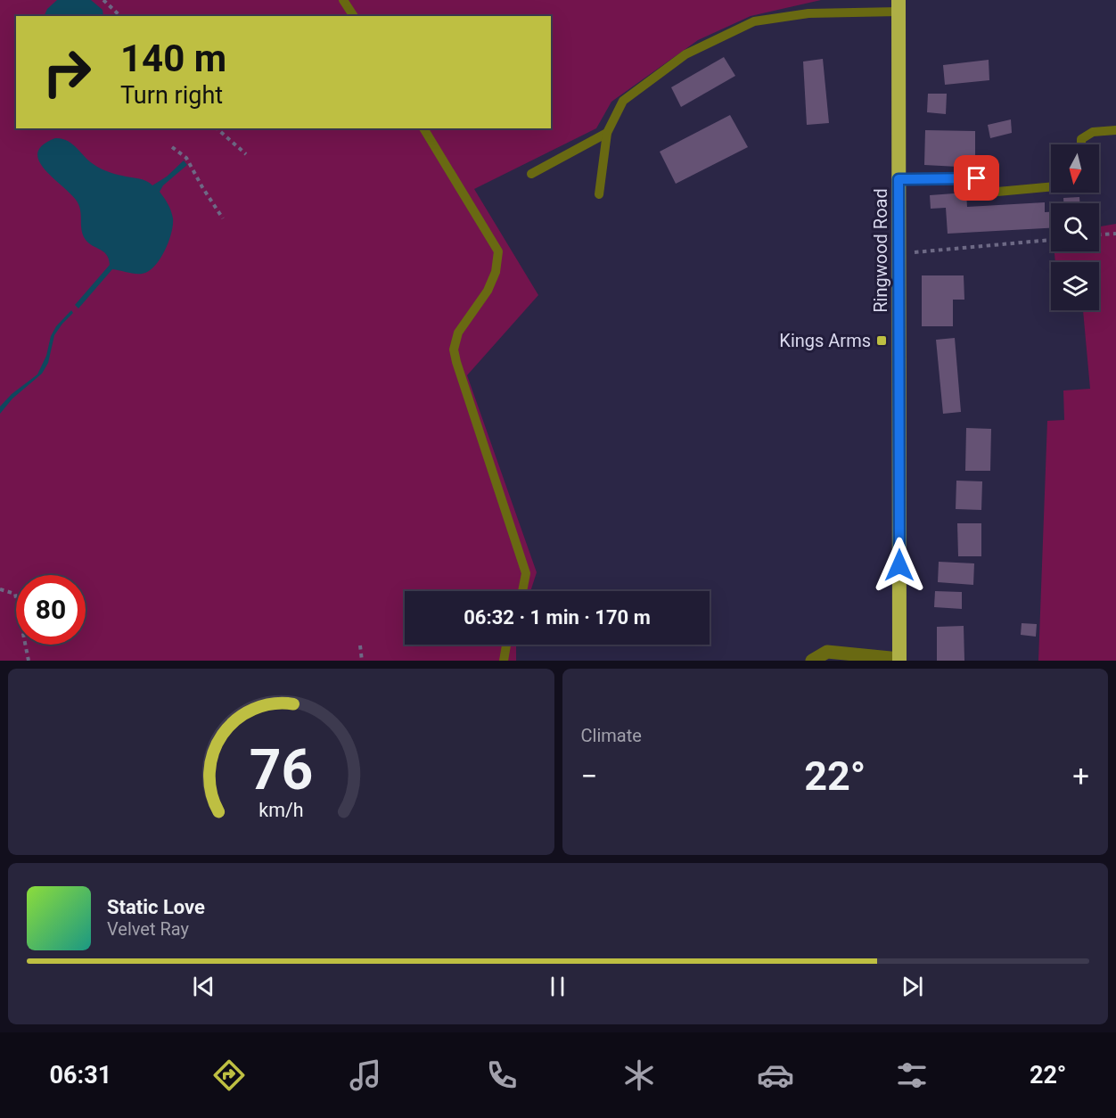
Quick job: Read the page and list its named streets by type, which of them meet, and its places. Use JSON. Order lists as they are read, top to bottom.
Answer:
{
  "streets": {
    "highway": ["Ringwood Road"]
  },
  "places": {
    "transit": ["Kings Arms"]
  },
  "north": "bottom",
  "page": {
    "turn": ["140 m", "Turn right"],
    "limit": "80",
    "trip": "06:32 · 1 min · 170 m",
    "tile": "Climate",
    "heat": ["−", "22°", "+"],
    "song": ["Static Love", "Velvet Ray"],
    "tabs": ["06:31", "22°"],
    "gauge": ["76", "km/h"]
  }
}
